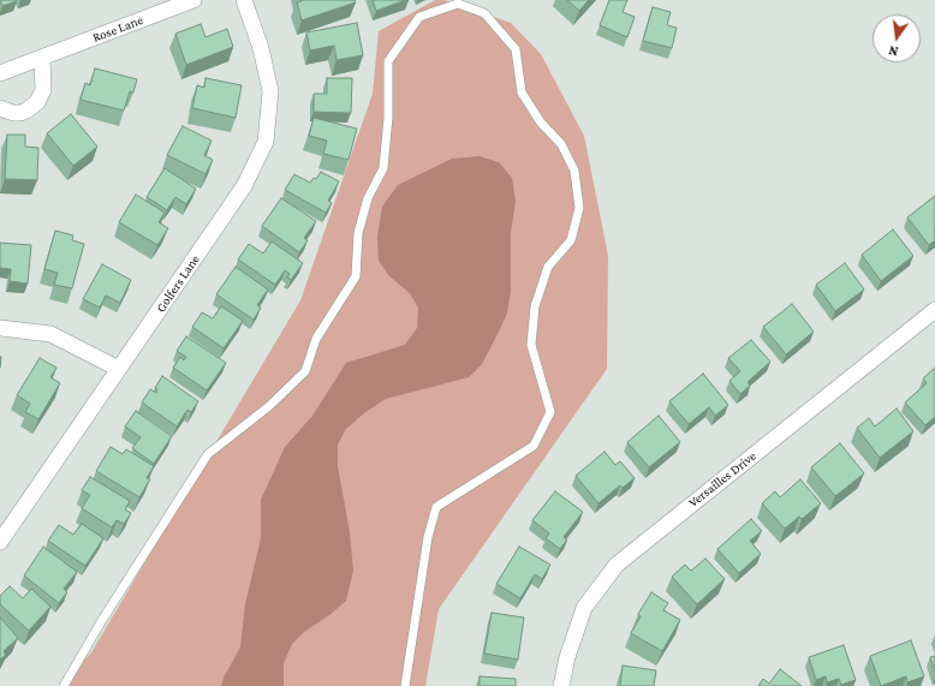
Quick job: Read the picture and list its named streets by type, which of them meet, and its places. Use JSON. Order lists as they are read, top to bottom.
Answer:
{
  "streets": {
    "street": ["Rose Lane", "Golfers Lane", "Versailles Drive"]
  },
  "north": "bottom"
}
